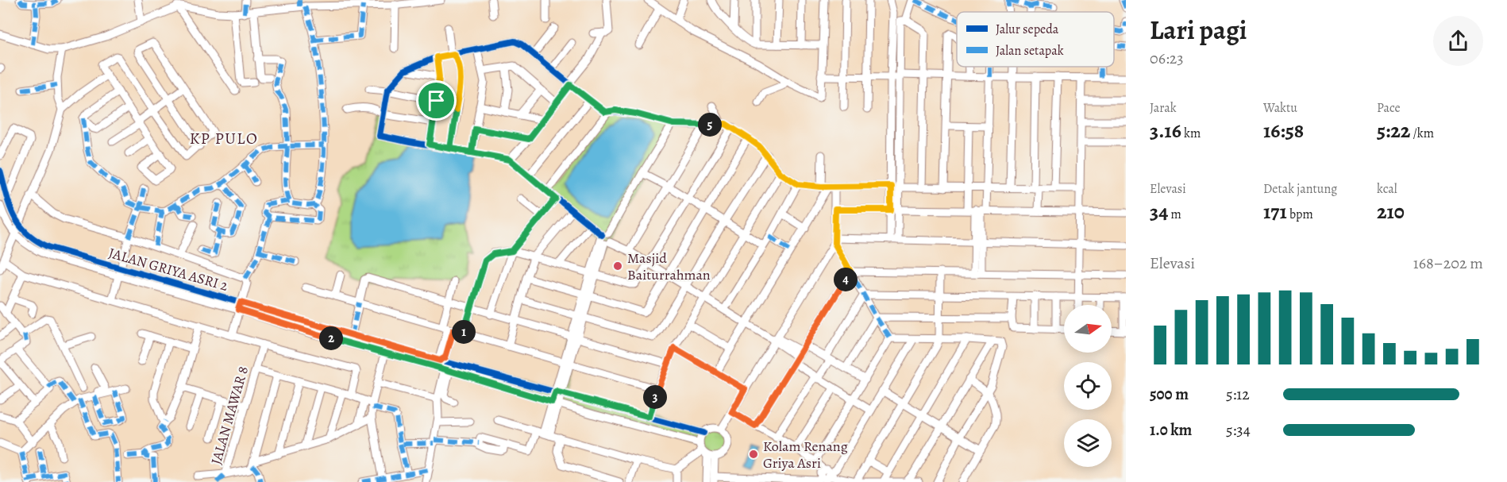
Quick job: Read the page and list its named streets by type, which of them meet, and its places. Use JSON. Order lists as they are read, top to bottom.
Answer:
{
  "streets": {
    "street": ["JALAN GRIYA ASRI 2", "JALAN MAWAR 8"]
  },
  "districts": ["KP PULO"],
  "places": ["Masjid Baiturrahman", "Kolam Renang Griya Asri"],
  "legend": ["Jalur sepeda", "Jalan setapak"],
  "north": "right",
  "page": {
    "heading": ["Lari pagi", "06:23"],
    "stats": [
      ["Jarak", "3.16 km"],
      ["Waktu", "16:58"],
      ["Pace", "5:22 /km"],
      ["Elevasi", "34 m"],
      ["Detak jantung", "171 bpm"],
      ["kcal", "210"]
    ],
    "pins": [
      "5",
      "4",
      "1",
      "2",
      "3"
    ],
    "chart": ["Elevasi", "168–202 m"],
    "list": [
      {
        "name": "500 m",
        "note": "5:12"
      },
      {
        "name": "1.0 km",
        "note": "5:34"
      }
    ]
  }
}
